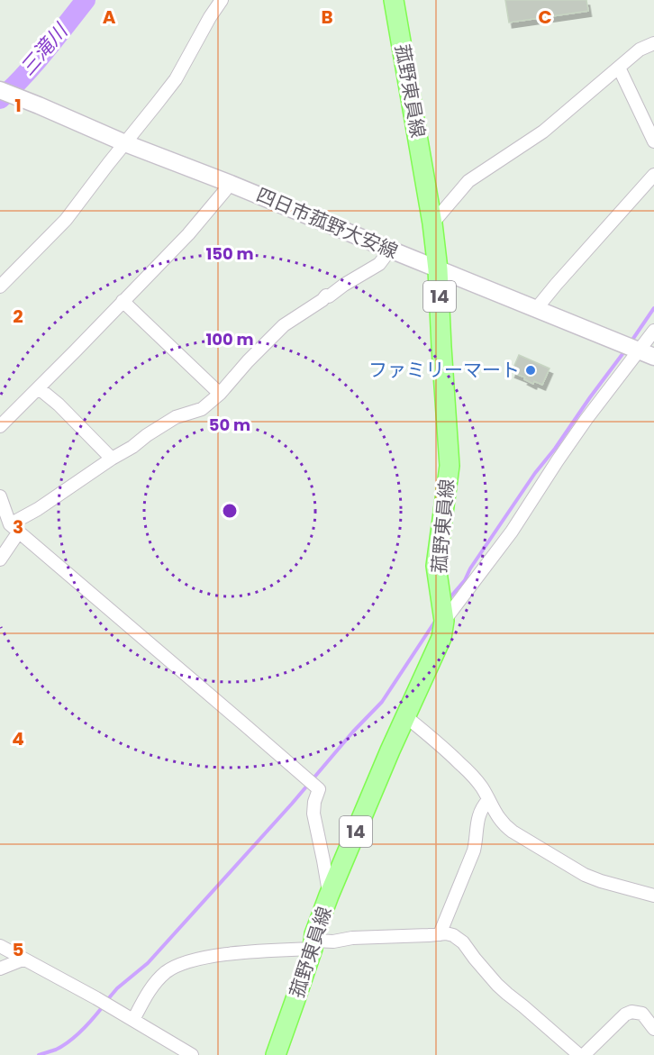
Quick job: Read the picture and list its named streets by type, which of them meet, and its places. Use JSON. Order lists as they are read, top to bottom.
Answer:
{
  "streets": {
    "main road": ["菰野東員線", "四日市菰野大安線", "14"]
  },
  "crossings": [
    ["菰野東員線", "四日市菰野大安線"]
  ],
  "water": ["三滝川"],
  "places": ["ファミリーマート"],
  "grid": {
    "columns": ["A", "B", "C"],
    "rows": [
      "1",
      "2",
      "3",
      "4",
      "5"
    ]
  },
  "rings": ["150 m", "100 m", "50 m"]
}
